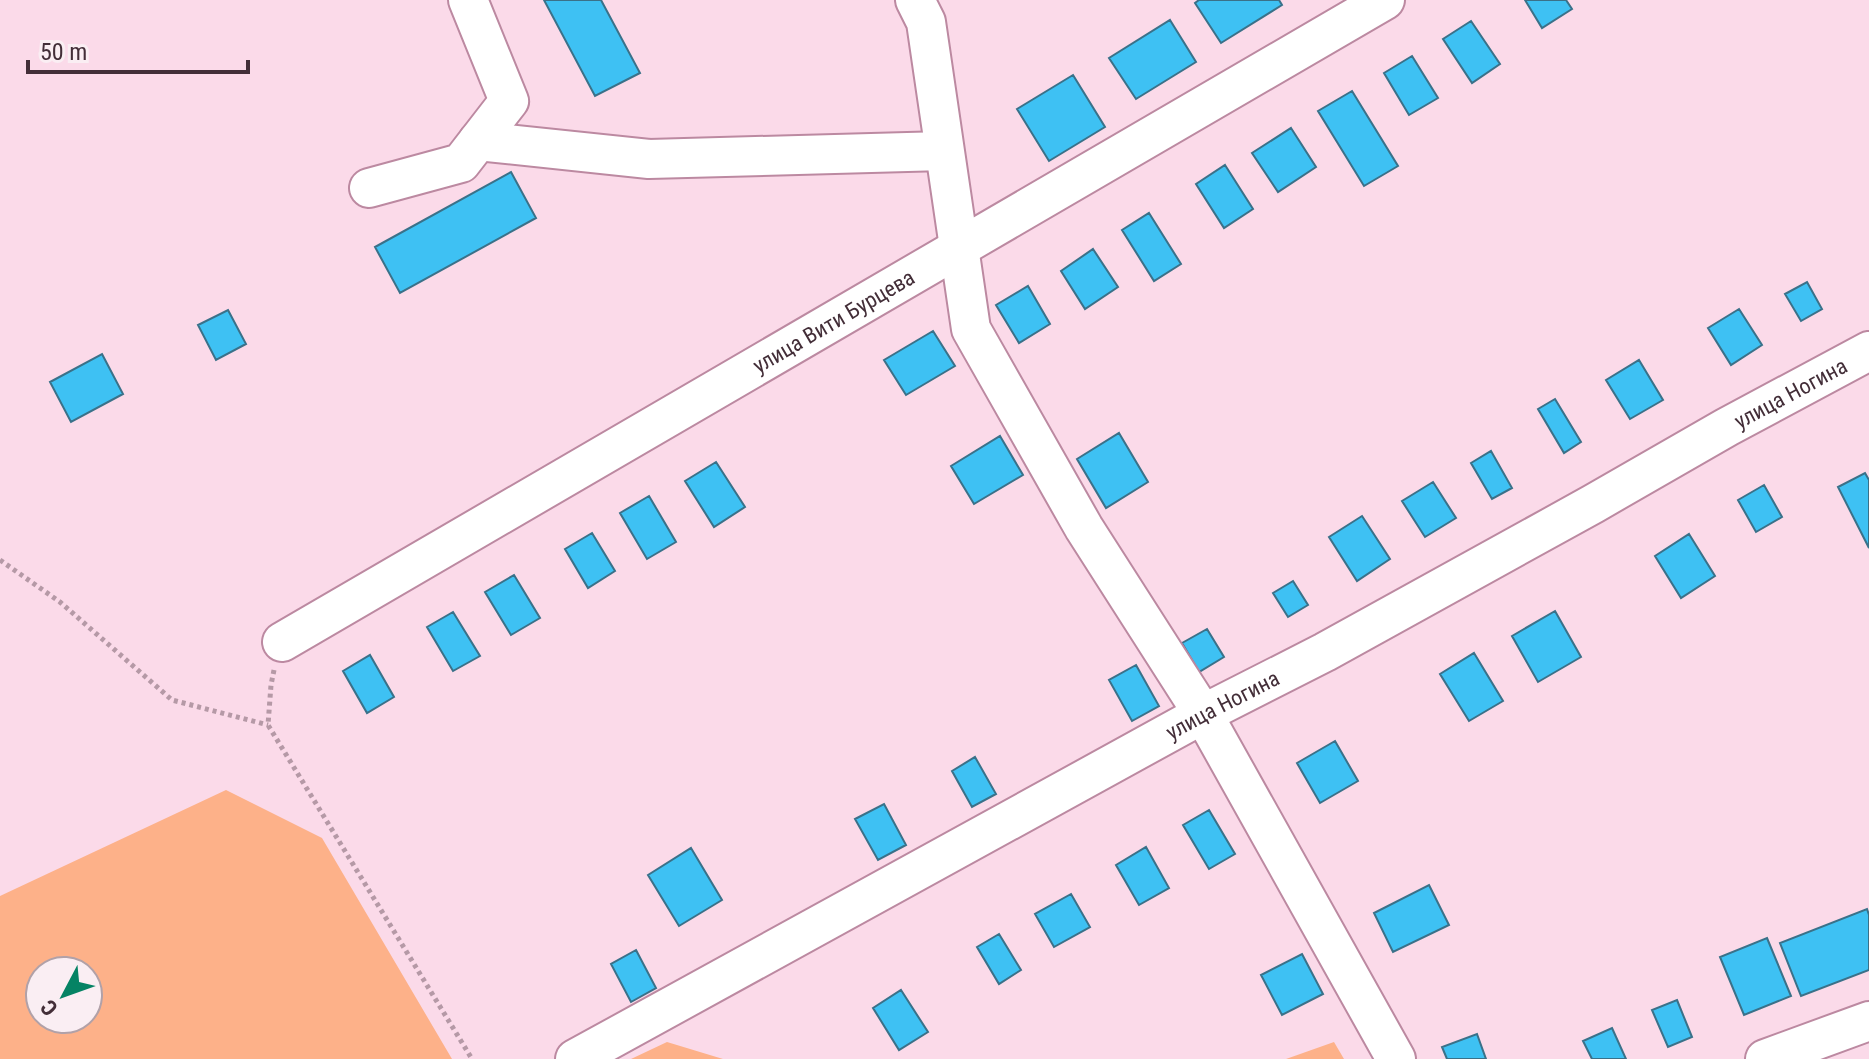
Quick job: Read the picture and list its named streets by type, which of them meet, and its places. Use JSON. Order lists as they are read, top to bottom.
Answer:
{
  "streets": {
    "street": ["улица Вити Бурцева", "улица Ногина"]
  },
  "scale_bar": "50 m",
  "north": "bottom left"
}
